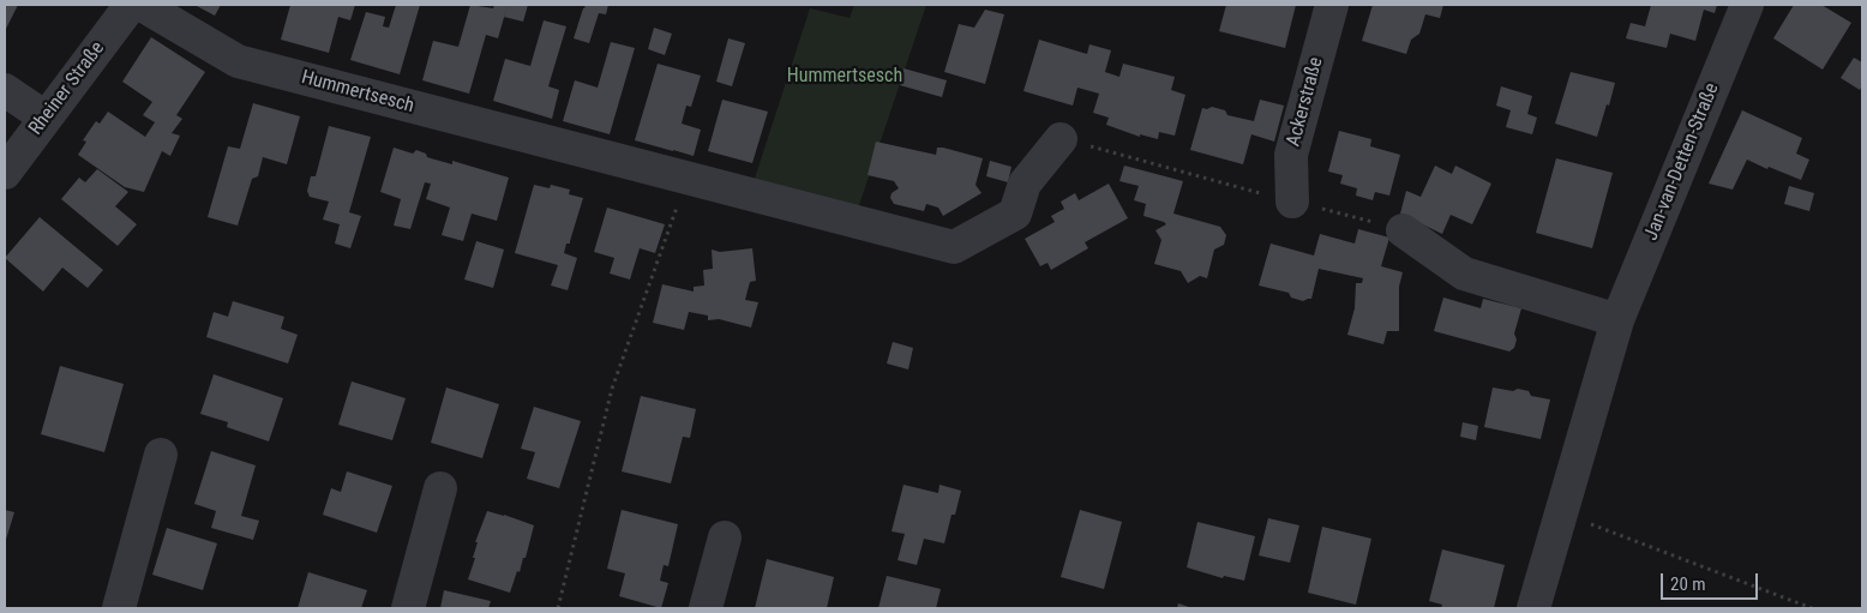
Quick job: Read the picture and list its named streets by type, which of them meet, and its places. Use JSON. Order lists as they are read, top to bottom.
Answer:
{
  "streets": {
    "street": [
      "Rheiner Straße",
      "Hummertsesch",
      "Ackerstraße",
      "Jan-van-Detten-Straße"
    ]
  },
  "parks": ["Hummertsesch"],
  "scale_bar": "20 m"
}
